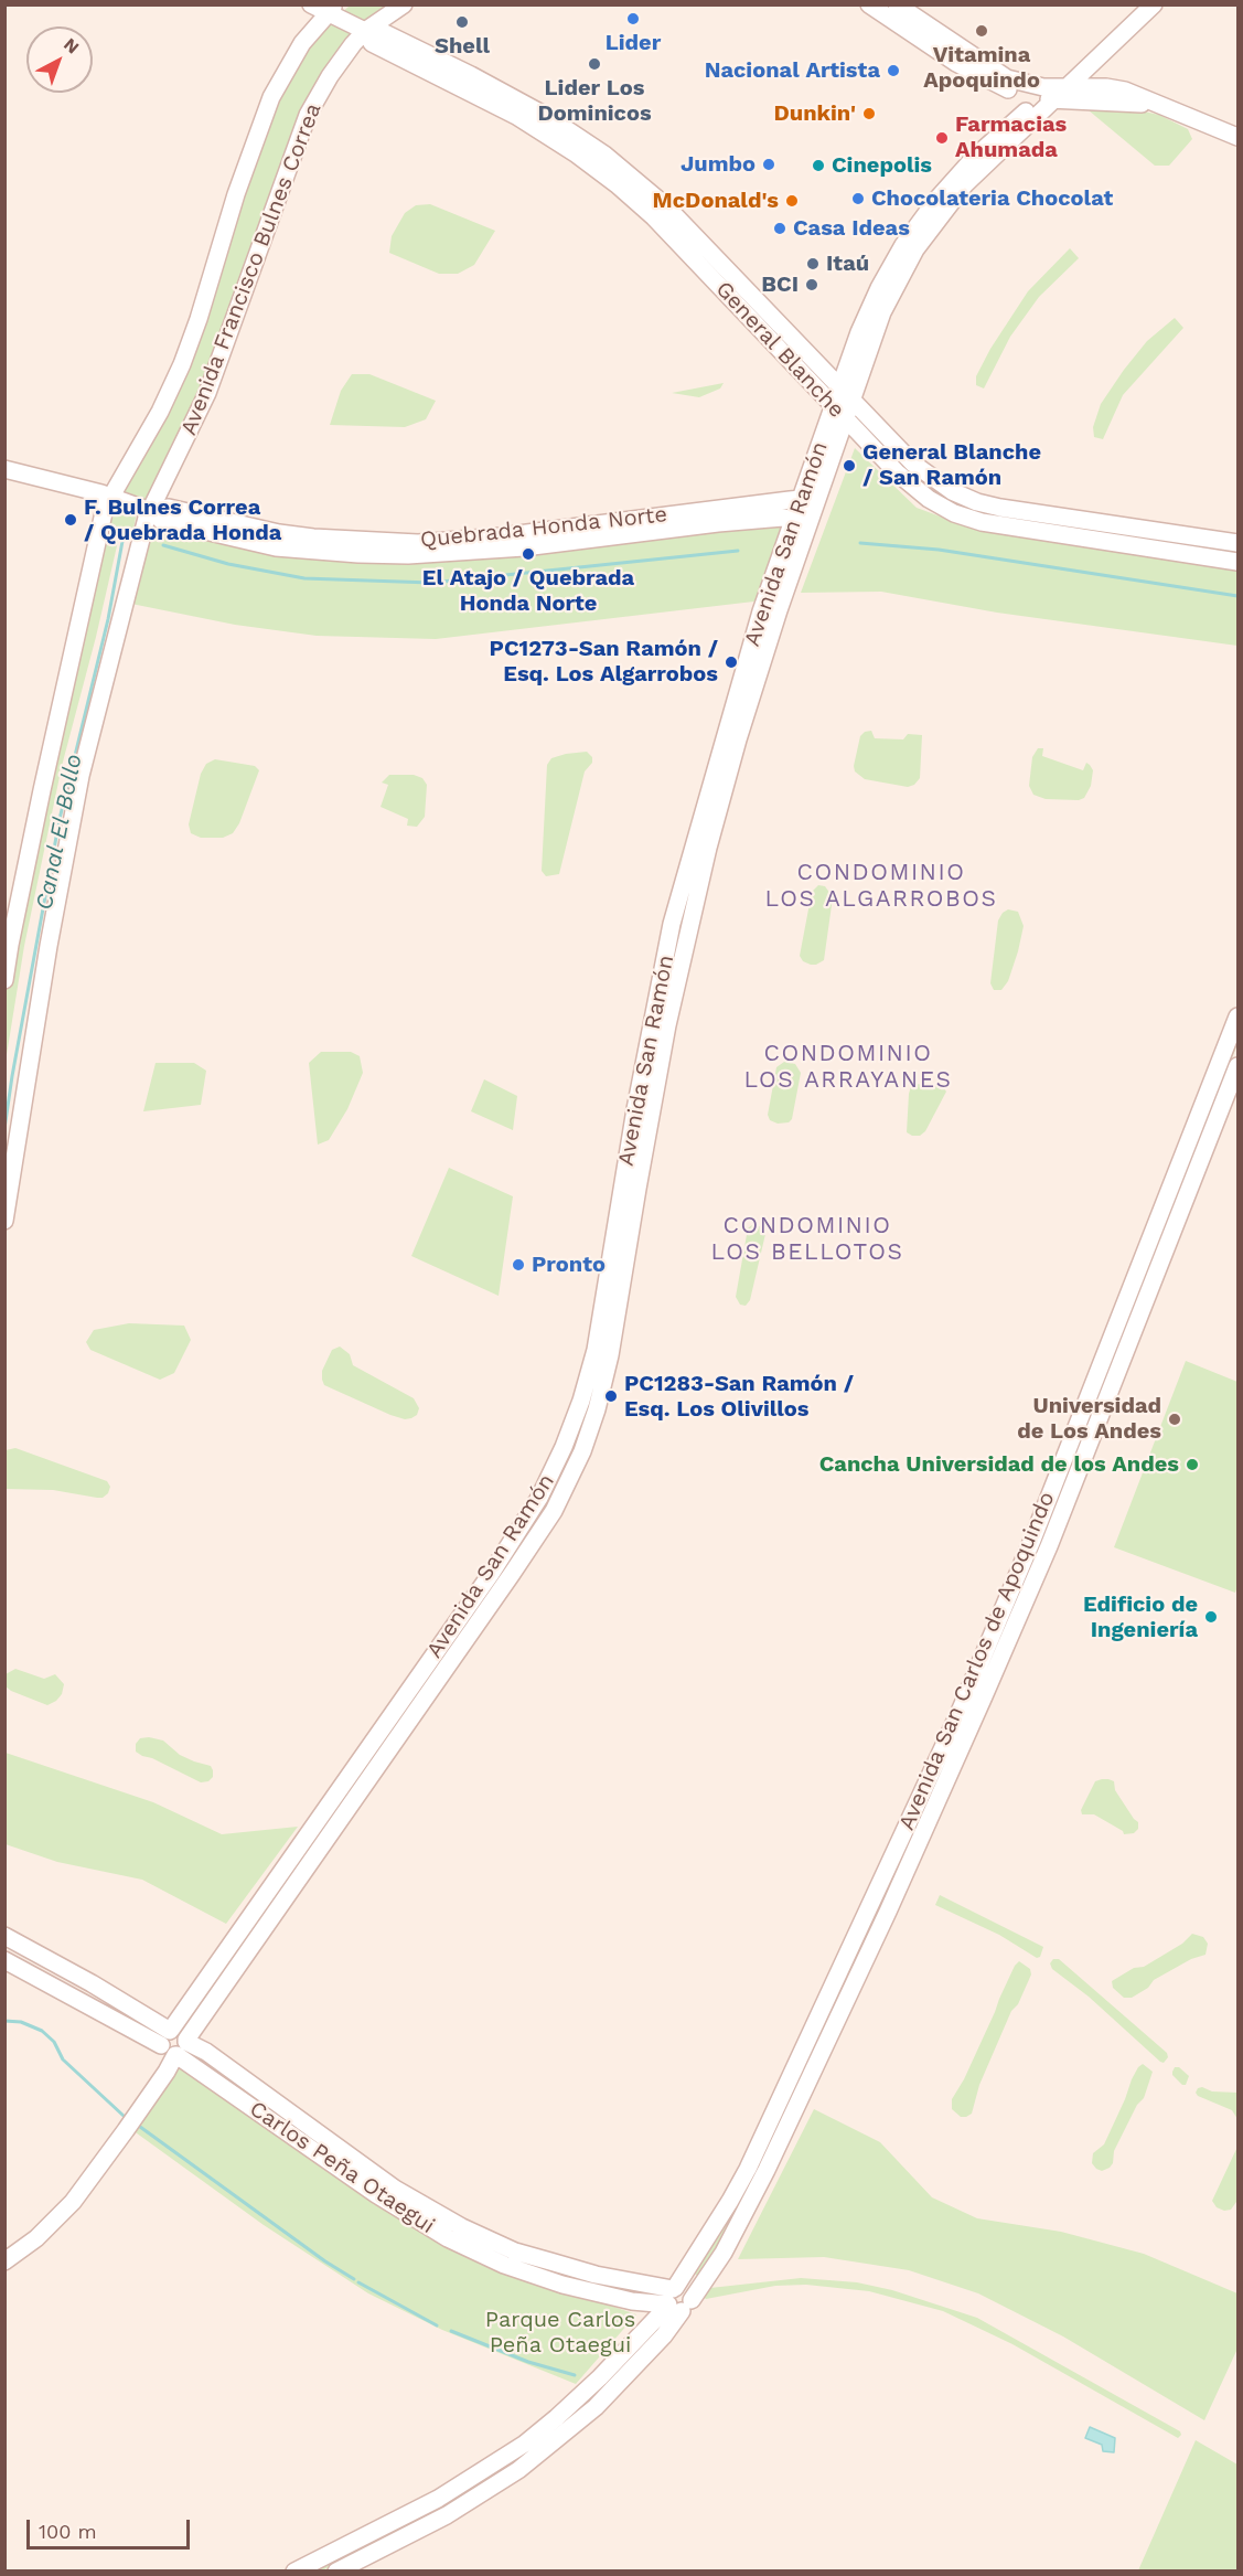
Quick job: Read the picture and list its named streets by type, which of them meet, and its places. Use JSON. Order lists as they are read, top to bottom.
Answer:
{
  "streets": {
    "street": [
      "Avenida Francisco Bulnes Correa",
      "General Blanche",
      "Quebrada Honda Norte",
      "Avenida San Ramón",
      "Avenida San Carlos de Apoquindo",
      "Carlos Peña Otaegui"
    ]
  },
  "crossings": [
    ["Avenida Francisco Bulnes Correa", "General Blanche"],
    ["Avenida Francisco Bulnes Correa", "Quebrada Honda Norte"],
    ["General Blanche", "Avenida San Ramón"],
    ["Quebrada Honda Norte", "Avenida San Ramón"],
    ["Avenida San Ramón", "Carlos Peña Otaegui"],
    ["Avenida San Carlos de Apoquindo", "Carlos Peña Otaegui"]
  ],
  "districts": ["CONDOMINIO LOS ALGARROBOS", "CONDOMINIO LOS ARRAYANES", "CONDOMINIO LOS BELLOTOS"],
  "water": ["Canal El Bollo"],
  "parks": ["Parque Carlos Peña Otaegui"],
  "places": [
    "Lider",
    "Shell",
    "Vitamina Apoquindo",
    "Lider Los Dominicos",
    "Nacional Artista",
    "Dunkin'",
    "Farmacias Ahumada",
    "Jumbo",
    "Cinepolis",
    "Chocolateria Chocolat",
    "McDonald's",
    "Casa Ideas",
    "Itaú",
    "BCI",
    "General Blanche / San Ramón",
    "F. Bulnes Correa / Quebrada Honda",
    "El Atajo / Quebrada Honda Norte",
    "PC1273-San Ramón / Esq. Los Algarrobos",
    "Pronto",
    "PC1283-San Ramón / Esq. Los Olivillos",
    "Universidad de Los Andes",
    "Cancha Universidad de los Andes",
    "Edificio de Ingeniería"
  ],
  "scale_bar": "100 m",
  "north": "top right"
}
